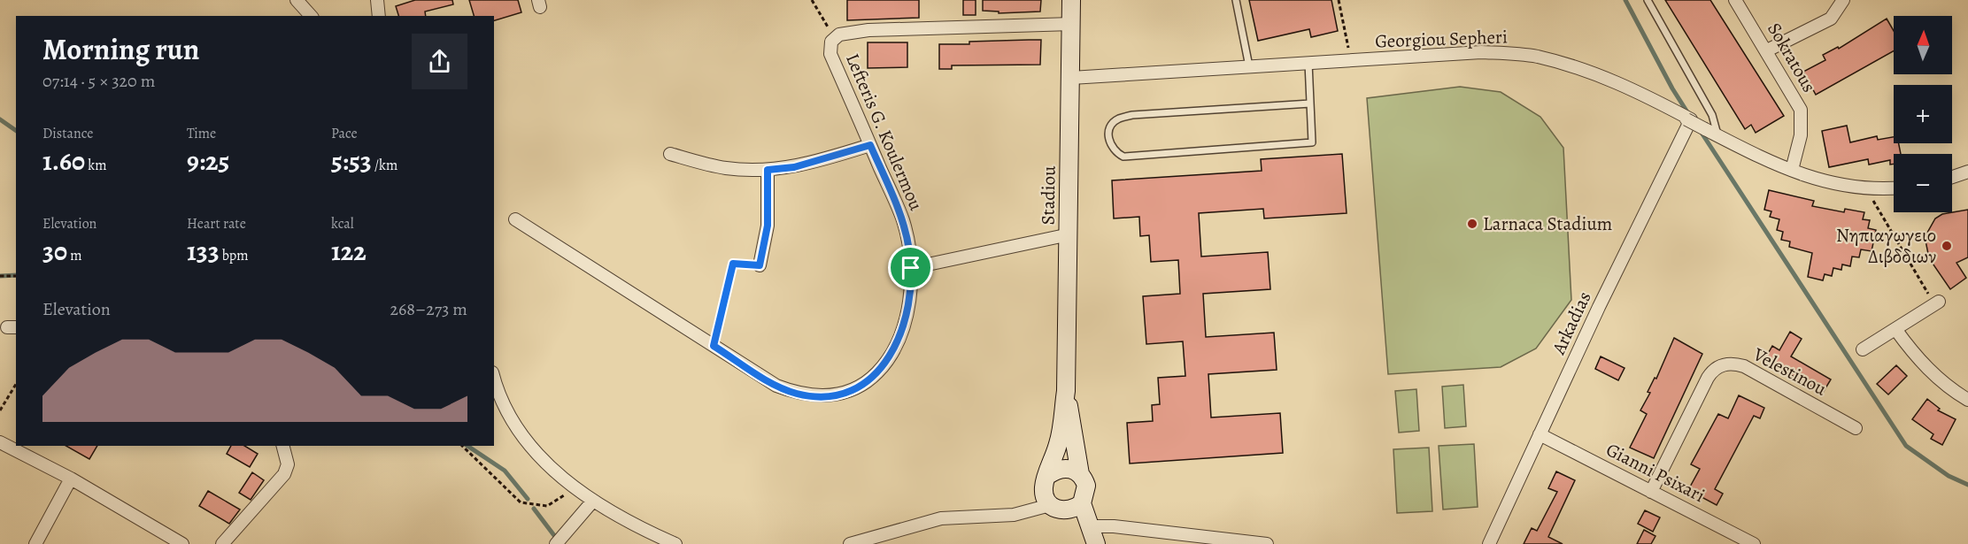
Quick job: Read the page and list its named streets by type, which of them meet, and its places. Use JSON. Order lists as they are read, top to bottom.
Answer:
{
  "streets": {
    "street": [
      "Georgiou Sepheri",
      "Sokratous",
      "Lefteris G. Koulermou",
      "Stadiou",
      "Arkadias",
      "Velestinou",
      "Gianni Psixari"
    ]
  },
  "crossings": [
    ["Georgiou Sepheri", "Sokratous"],
    ["Georgiou Sepheri", "Stadiou"],
    ["Georgiou Sepheri", "Arkadias"],
    ["Lefteris G. Koulermou", "Stadiou"],
    ["Arkadias", "Gianni Psixari"],
    ["Velestinou", "Gianni Psixari"]
  ],
  "places": ["Larnaca Stadium", "Νηπιαγωγειο Διβδδιων"],
  "north": "top",
  "page": {
    "map_buttons": ["+", "−"],
    "heading": ["Morning run", "07:14 · 5 × 320 m"],
    "stats": [
      ["Distance", "1.60 km"],
      ["Time", "9:25"],
      ["Pace", "5:53 /km"],
      ["Elevation", "30 m"],
      ["Heart rate", "133 bpm"],
      ["kcal", "122"]
    ],
    "chart": ["Elevation", "268–273 m"]
  }
}
